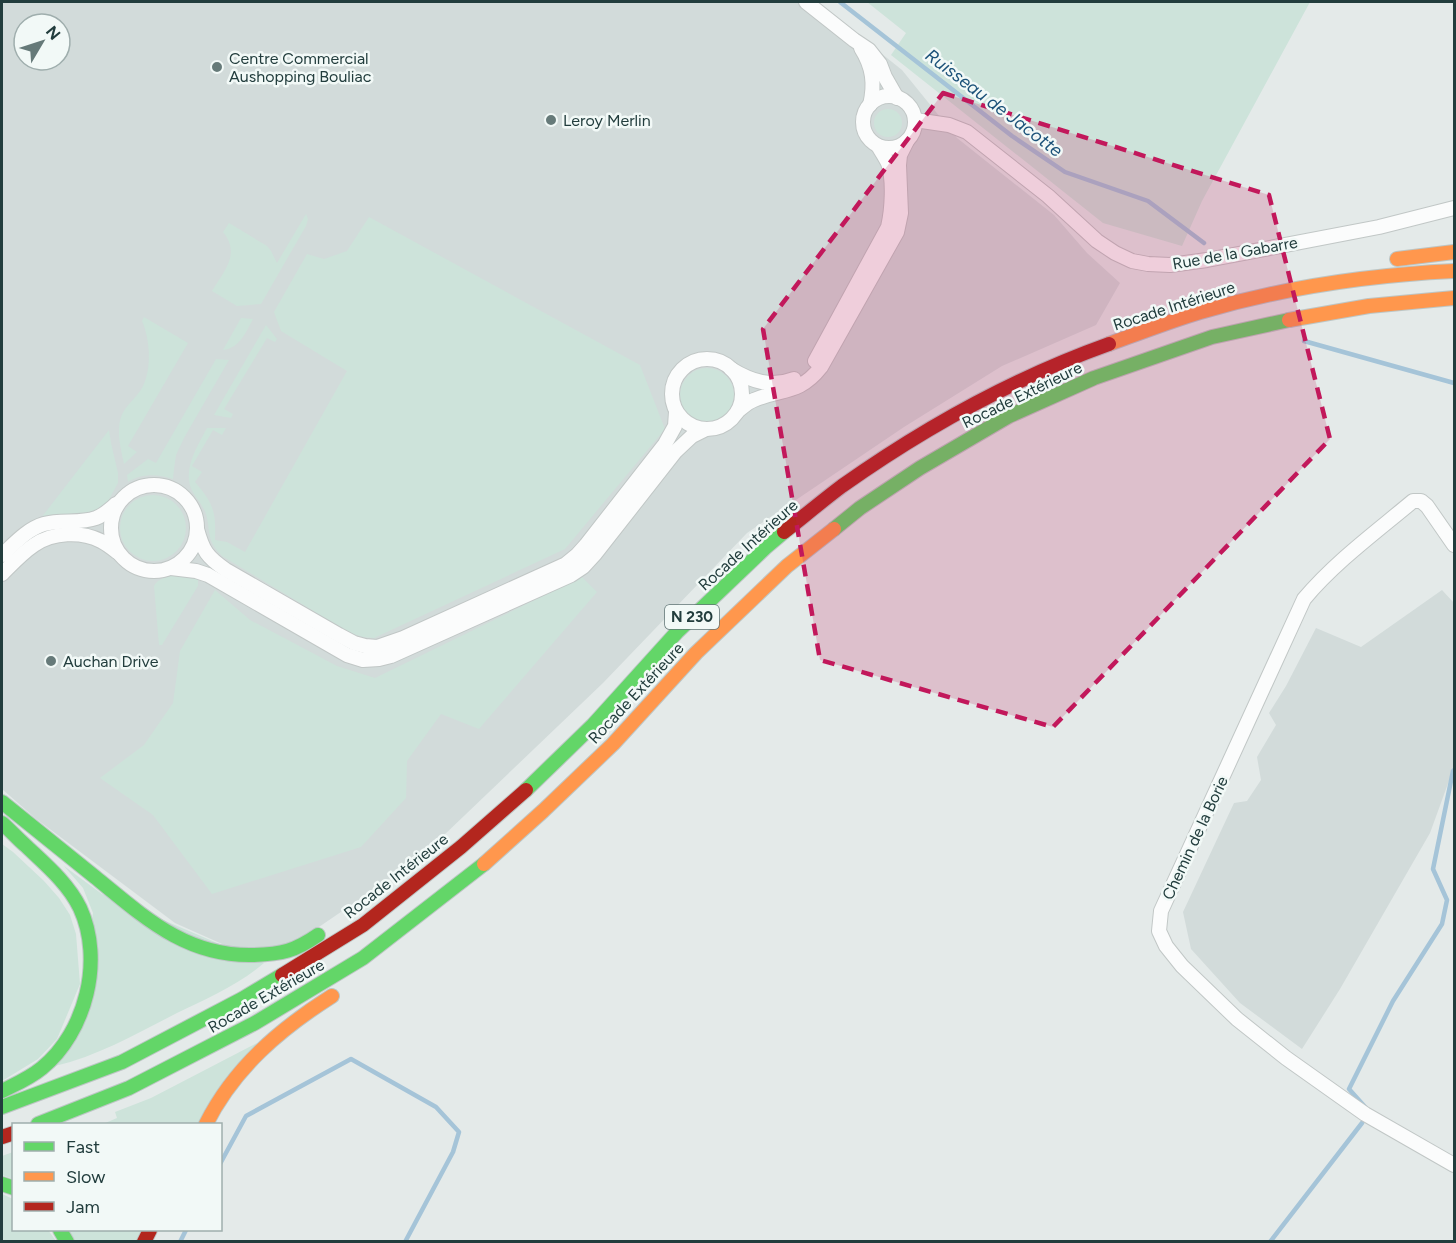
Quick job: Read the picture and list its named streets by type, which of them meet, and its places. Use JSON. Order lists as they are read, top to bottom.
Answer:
{
  "streets": {
    "highway": ["Rocade Intérieure", "Rocade Extérieure", "N 230"],
    "street": ["Rue de la Gabarre", "Chemin de la Borie"]
  },
  "water": ["Ruisseau de Jacotte"],
  "places": ["Centre Commercial Aushopping Bouliac", "Leroy Merlin", "Auchan Drive"],
  "legend": ["Fast", "Slow", "Jam"],
  "north": "top right"
}
